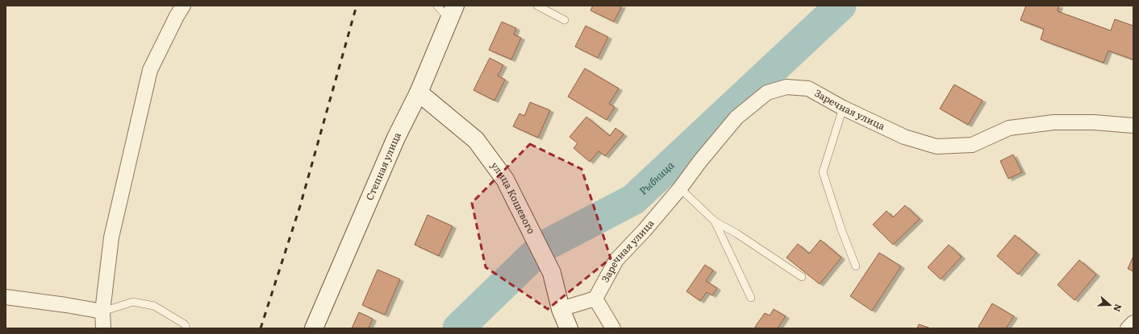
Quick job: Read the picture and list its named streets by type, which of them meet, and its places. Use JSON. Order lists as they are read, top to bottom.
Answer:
{
  "streets": {
    "main road": ["Степная улица", "улица Кошевого"],
    "street": ["Заречная улица"]
  },
  "crossings": [
    ["Степная улица", "улица Кошевого"]
  ],
  "water": ["Рыбница"],
  "north": "right"
}
